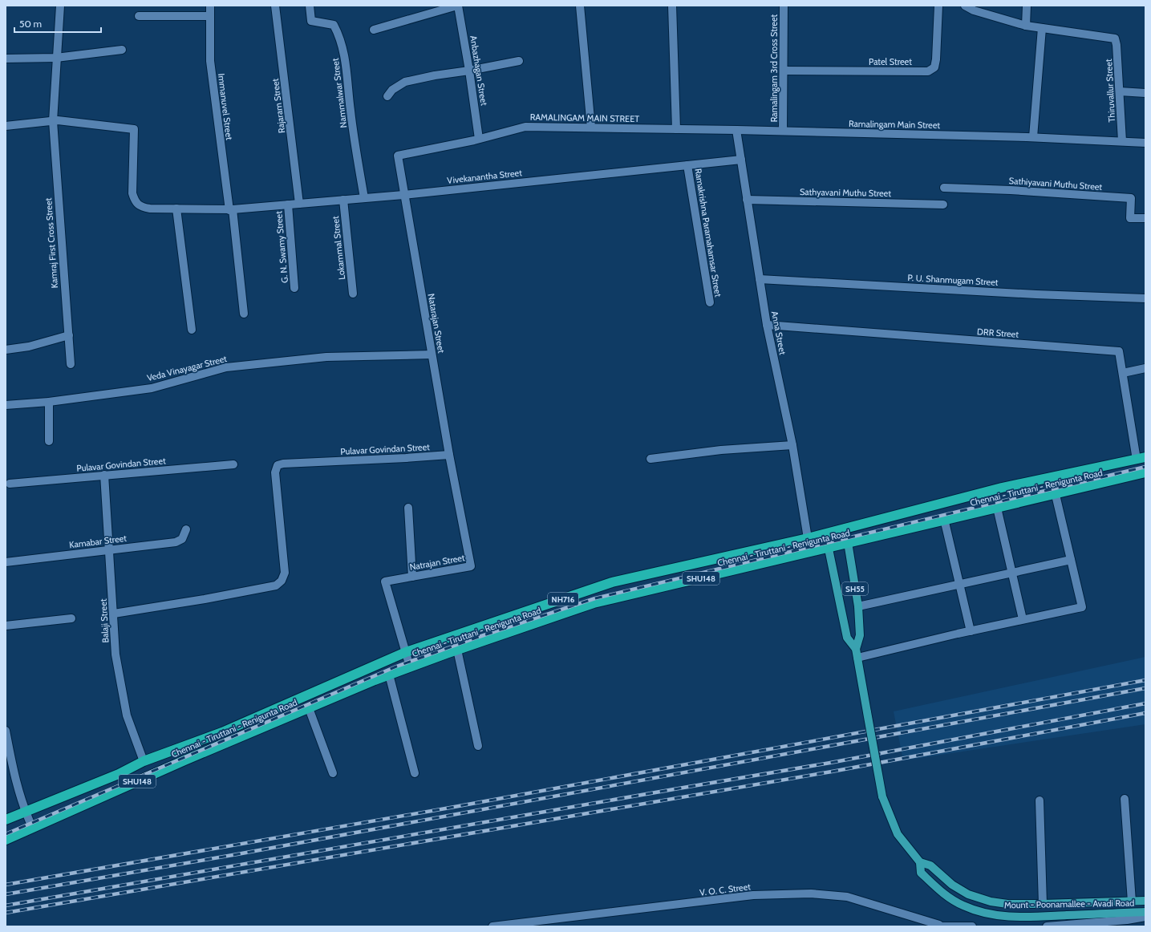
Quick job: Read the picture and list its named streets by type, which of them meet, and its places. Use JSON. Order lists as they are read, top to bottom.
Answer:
{
  "streets": {
    "highway": ["Chennai - Tiruttani - Renigunta Road", "SHU148", "NH716"],
    "main road": ["SH55", "Mount - Poonamallee - Avadi Road"],
    "street": [
      "Patel Street",
      "Ramalingam 3rd Cross Street",
      "Anbazhagan Street",
      "Thiruvallur Street",
      "Nammalwar Street",
      "Rajaram Street",
      "Immanuvel Street",
      "RAMALINGAM MAIN STREET",
      "Ramalingam Main Street",
      "Vivekanantha Street",
      "Sathiyavani Muthu Street",
      "Sathyavani Muthu Street",
      "Ramakrishna Paramahamsar Street",
      "Kamraj First Cross Street",
      "G. N. Swamy Street",
      "Lokammal Street",
      "P. U. Shanmugam Street",
      "Natarajan Street",
      "Anna Street",
      "DRR Street",
      "Veda Vinayagar Street",
      "Pulavar Govindan Street",
      "Kamabar Street",
      "Natrajan Street",
      "Balaji Street",
      "V. O. C. Street"
    ]
  },
  "crossings": [
    ["Patel Street", "Ramalingam 3rd Cross Street"],
    ["Ramalingam 3rd Cross Street", "Ramalingam Main Street"],
    ["Anbazhagan Street", "RAMALINGAM MAIN STREET"],
    ["Thiruvallur Street", "Ramalingam Main Street"],
    ["Nammalwar Street", "Vivekanantha Street"],
    ["Rajaram Street", "Vivekanantha Street"],
    ["Immanuvel Street", "Vivekanantha Street"],
    ["RAMALINGAM MAIN STREET", "Ramalingam Main Street"],
    ["RAMALINGAM MAIN STREET", "Vivekanantha Street"],
    ["RAMALINGAM MAIN STREET", "Natarajan Street"],
    ["RAMALINGAM MAIN STREET", "Anna Street"],
    ["Ramalingam Main Street", "Anna Street"],
    ["Vivekanantha Street", "Ramakrishna Paramahamsar Street"],
    ["Vivekanantha Street", "Kamraj First Cross Street"],
    ["Vivekanantha Street", "G. N. Swamy Street"],
    ["Vivekanantha Street", "Lokammal Street"],
    ["Vivekanantha Street", "Natarajan Street"],
    ["Vivekanantha Street", "Anna Street"],
    ["Sathyavani Muthu Street", "Anna Street"],
    ["P. U. Shanmugam Street", "Anna Street"],
    ["Natarajan Street", "Veda Vinayagar Street"],
    ["Natarajan Street", "Pulavar Govindan Street"],
    ["Natarajan Street", "Natrajan Street"],
    ["Anna Street", "DRR Street"],
    ["Anna Street", "Chennai - Tiruttani - Renigunta Road"],
    ["DRR Street", "Chennai - Tiruttani - Renigunta Road"],
    ["Pulavar Govindan Street", "Natrajan Street"],
    ["Pulavar Govindan Street", "Balaji Street"],
    ["Chennai - Tiruttani - Renigunta Road", "Natrajan Street"],
    ["Chennai - Tiruttani - Renigunta Road", "SH55"],
    ["Chennai - Tiruttani - Renigunta Road", "Balaji Street"],
    ["Kamabar Street", "Balaji Street"]
  ],
  "scale_bar": "50 m"
}
